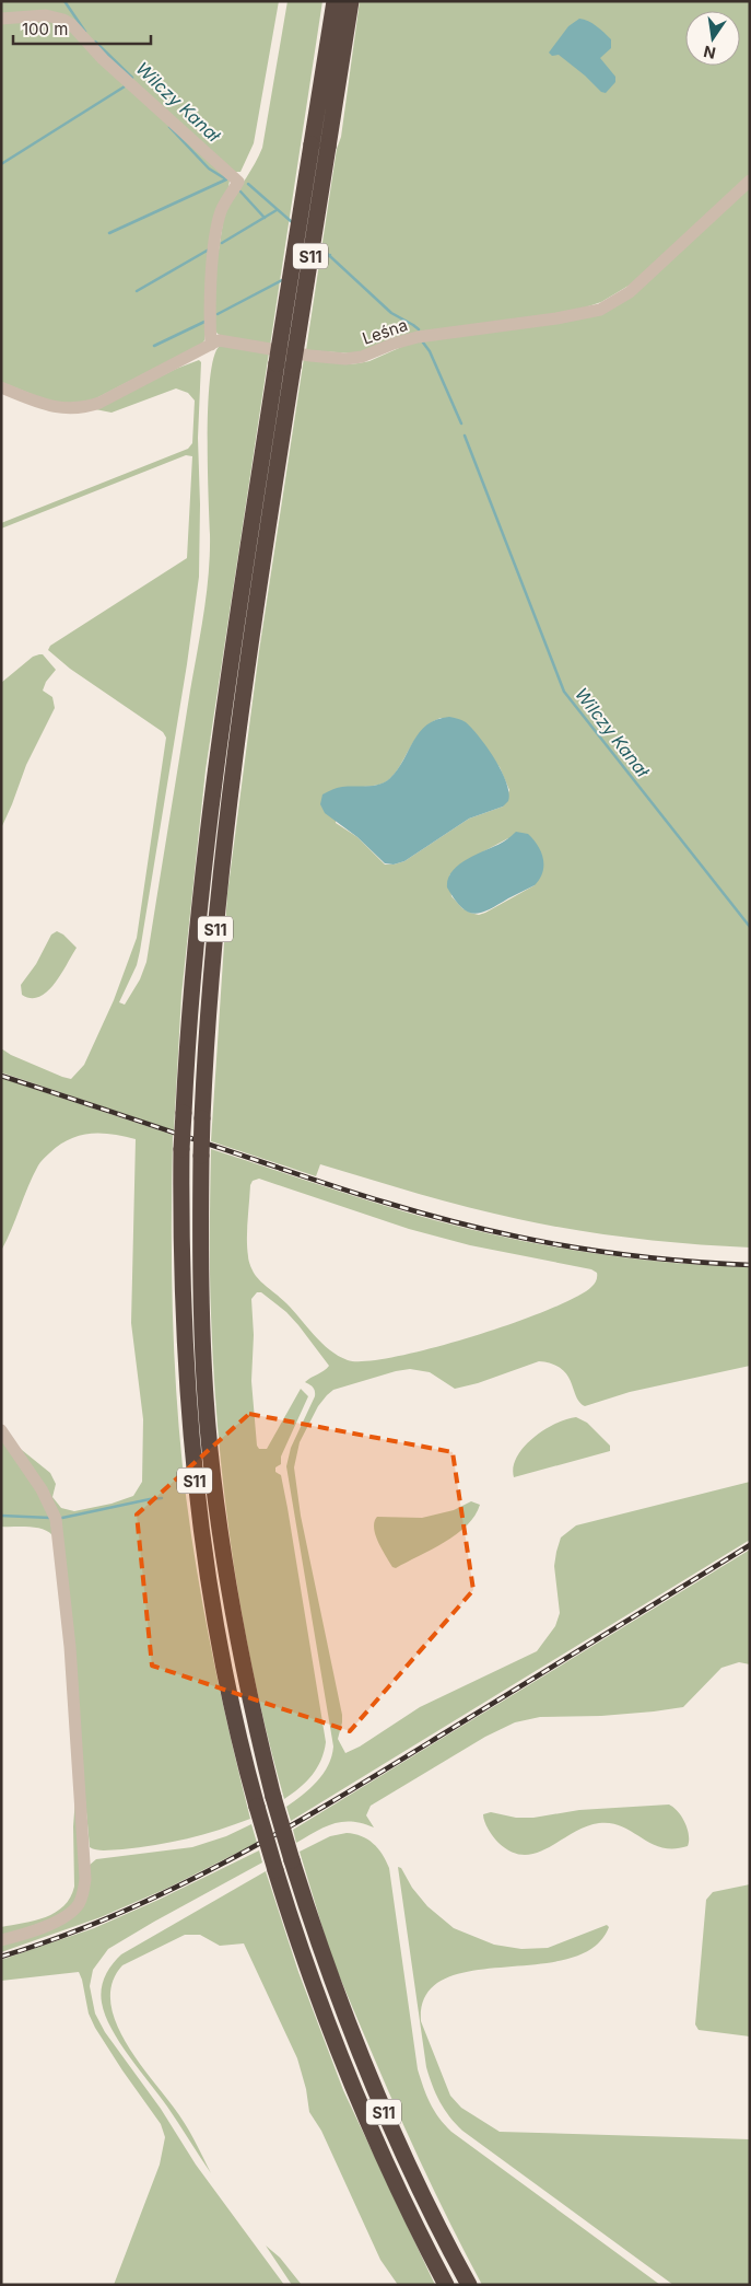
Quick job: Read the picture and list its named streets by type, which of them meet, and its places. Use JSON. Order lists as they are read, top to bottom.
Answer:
{
  "streets": {
    "highway": ["S11"],
    "street": ["Leśna"]
  },
  "water": ["Wilczy Kanał"],
  "scale_bar": "100 m",
  "north": "bottom"
}
